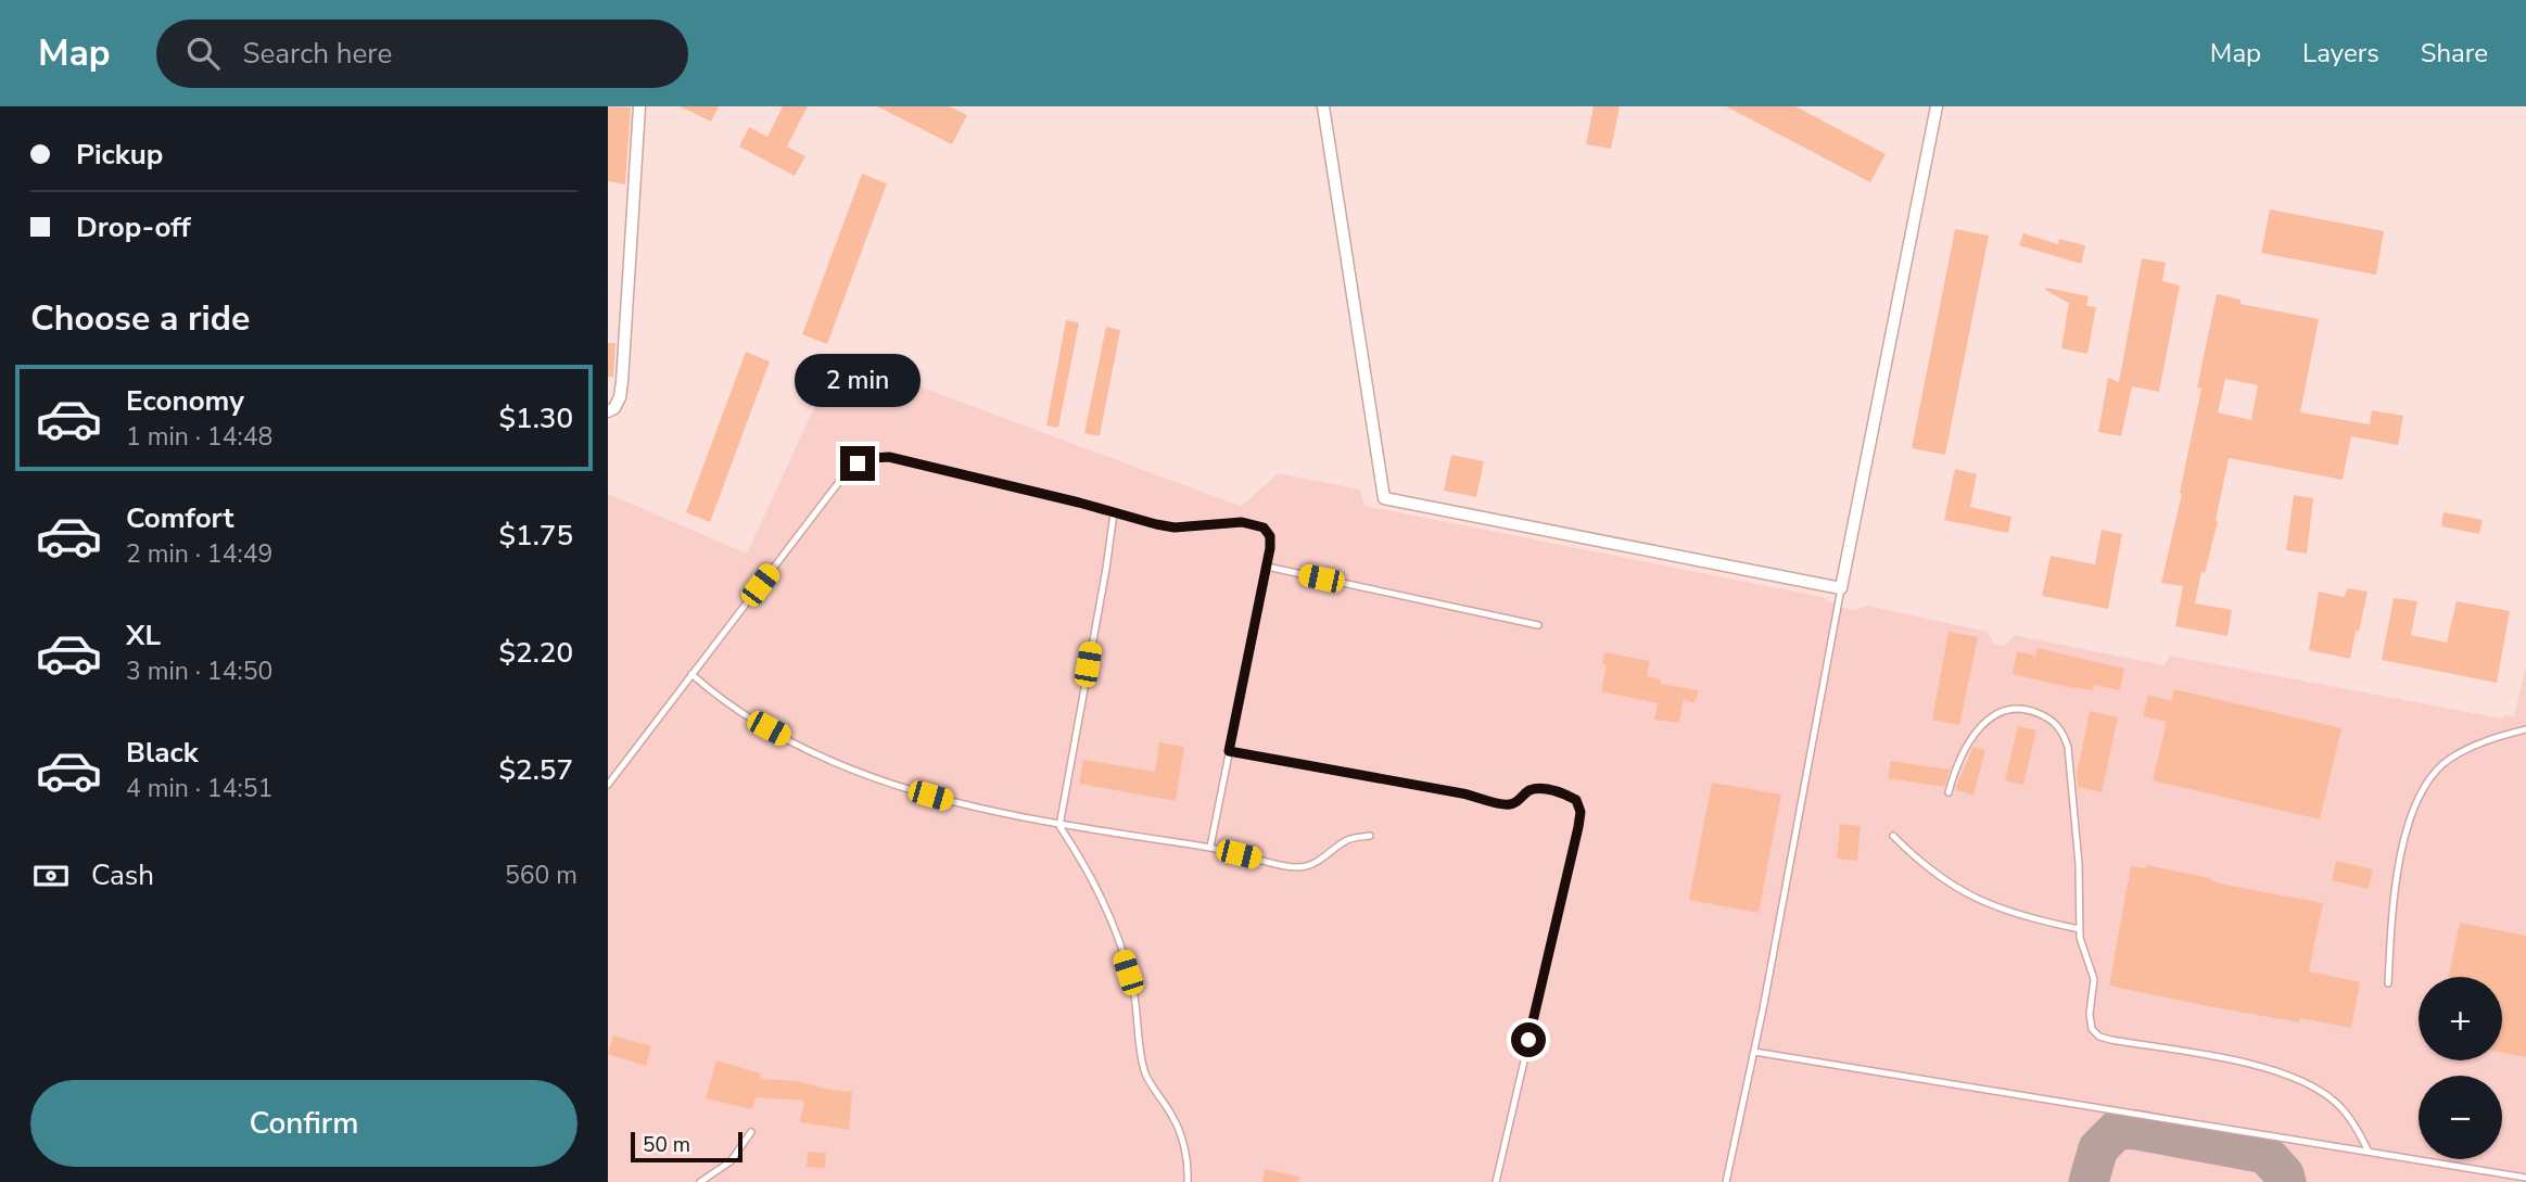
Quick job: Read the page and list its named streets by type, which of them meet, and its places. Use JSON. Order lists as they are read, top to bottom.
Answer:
{
  "scale_bar": "50 m",
  "page": {
    "header": "Map",
    "search": "Search here",
    "nav": ["Map", "Layers", "Share"],
    "banner": ["Pickup", "Drop-off"],
    "heading": "Choose a ride",
    "bubble": "2 min",
    "list": [
      {
        "name": "Economy",
        "note": "1 min · 14:48",
        "value": "$1.30"
      },
      {
        "name": "Comfort",
        "note": "2 min · 14:49",
        "value": "$1.75"
      },
      {
        "name": "XL",
        "note": "3 min · 14:50",
        "value": "$2.20"
      },
      {
        "name": "Black",
        "note": "4 min · 14:51",
        "value": "$2.57"
      }
    ],
    "pay": ["Cash", "560 m"],
    "map_buttons": ["+", "−"],
    "buttons": "Confirm",
    "scale": "50 m"
  }
}
